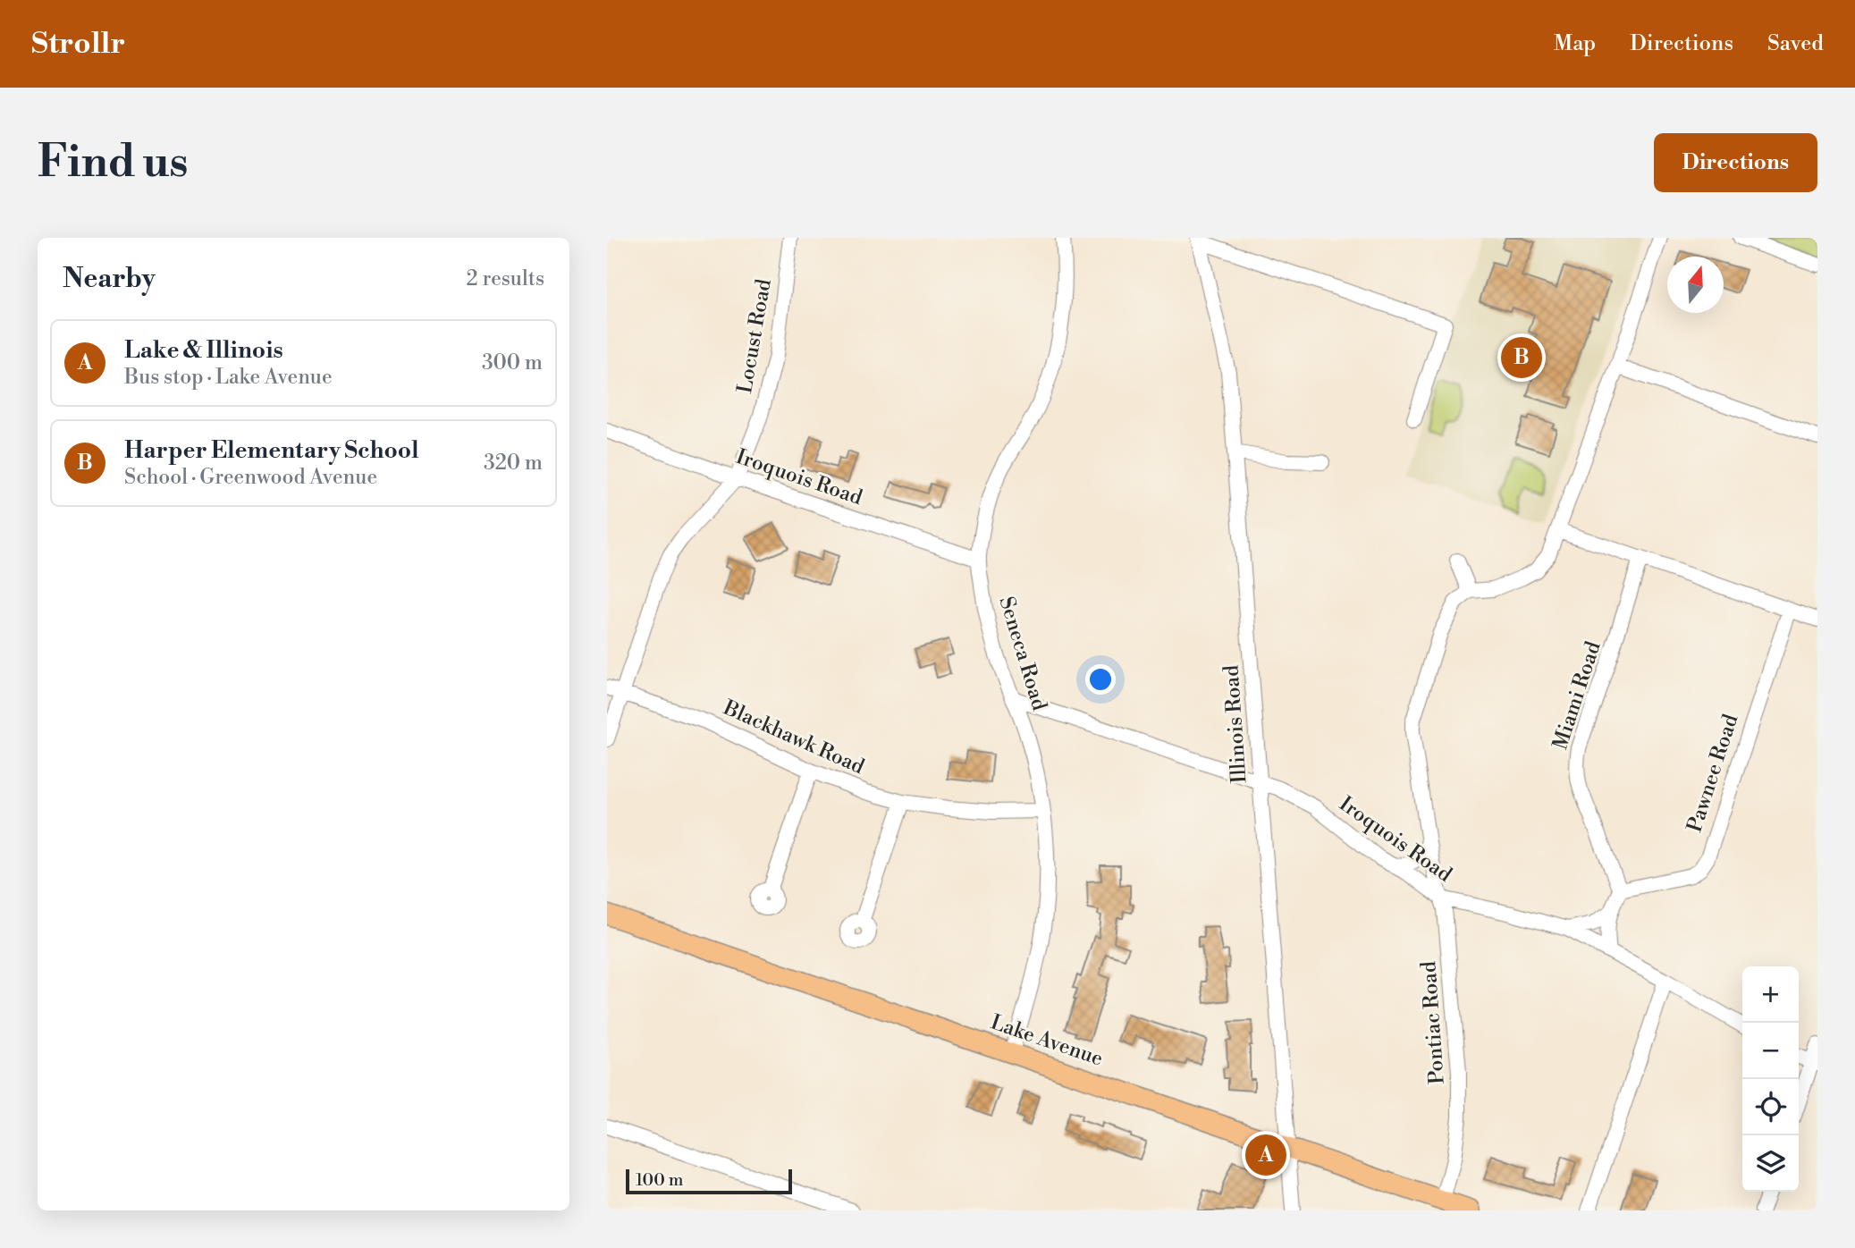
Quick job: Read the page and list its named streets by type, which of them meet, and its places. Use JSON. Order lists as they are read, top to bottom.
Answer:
{
  "streets": {
    "main road": ["Lake Avenue"],
    "street": [
      "Locust Road",
      "Iroquois Road",
      "Seneca Road",
      "Miami Road",
      "Illinois Road",
      "Blackhawk Road",
      "Pawnee Road",
      "Pontiac Road"
    ]
  },
  "crossings": [
    ["Locust Road", "Iroquois Road"],
    ["Locust Road", "Blackhawk Road"],
    ["Iroquois Road", "Seneca Road"],
    ["Iroquois Road", "Illinois Road"],
    ["Iroquois Road", "Pontiac Road"],
    ["Seneca Road", "Blackhawk Road"],
    ["Seneca Road", "Lake Avenue"],
    ["Miami Road", "Pawnee Road"],
    ["Illinois Road", "Lake Avenue"],
    ["Pontiac Road", "Lake Avenue"]
  ],
  "scale_bar": "100 m",
  "north": "top",
  "page": {
    "header": "Strollr",
    "nav": ["Map", "Directions", "Saved"],
    "buttons": "Directions",
    "title": "Find us",
    "heading": ["Nearby", "2 results"],
    "list": [
      {
        "mark": "A",
        "name": "Lake & Illinois",
        "note": "Bus stop · Lake Avenue",
        "value": "300 m"
      },
      {
        "mark": "B",
        "name": "Harper Elementary School",
        "note": "School · Greenwood Avenue",
        "value": "320 m"
      }
    ],
    "pins": ["B", "A"],
    "map_buttons": ["+", "−"],
    "scale": "100 m"
  }
}
